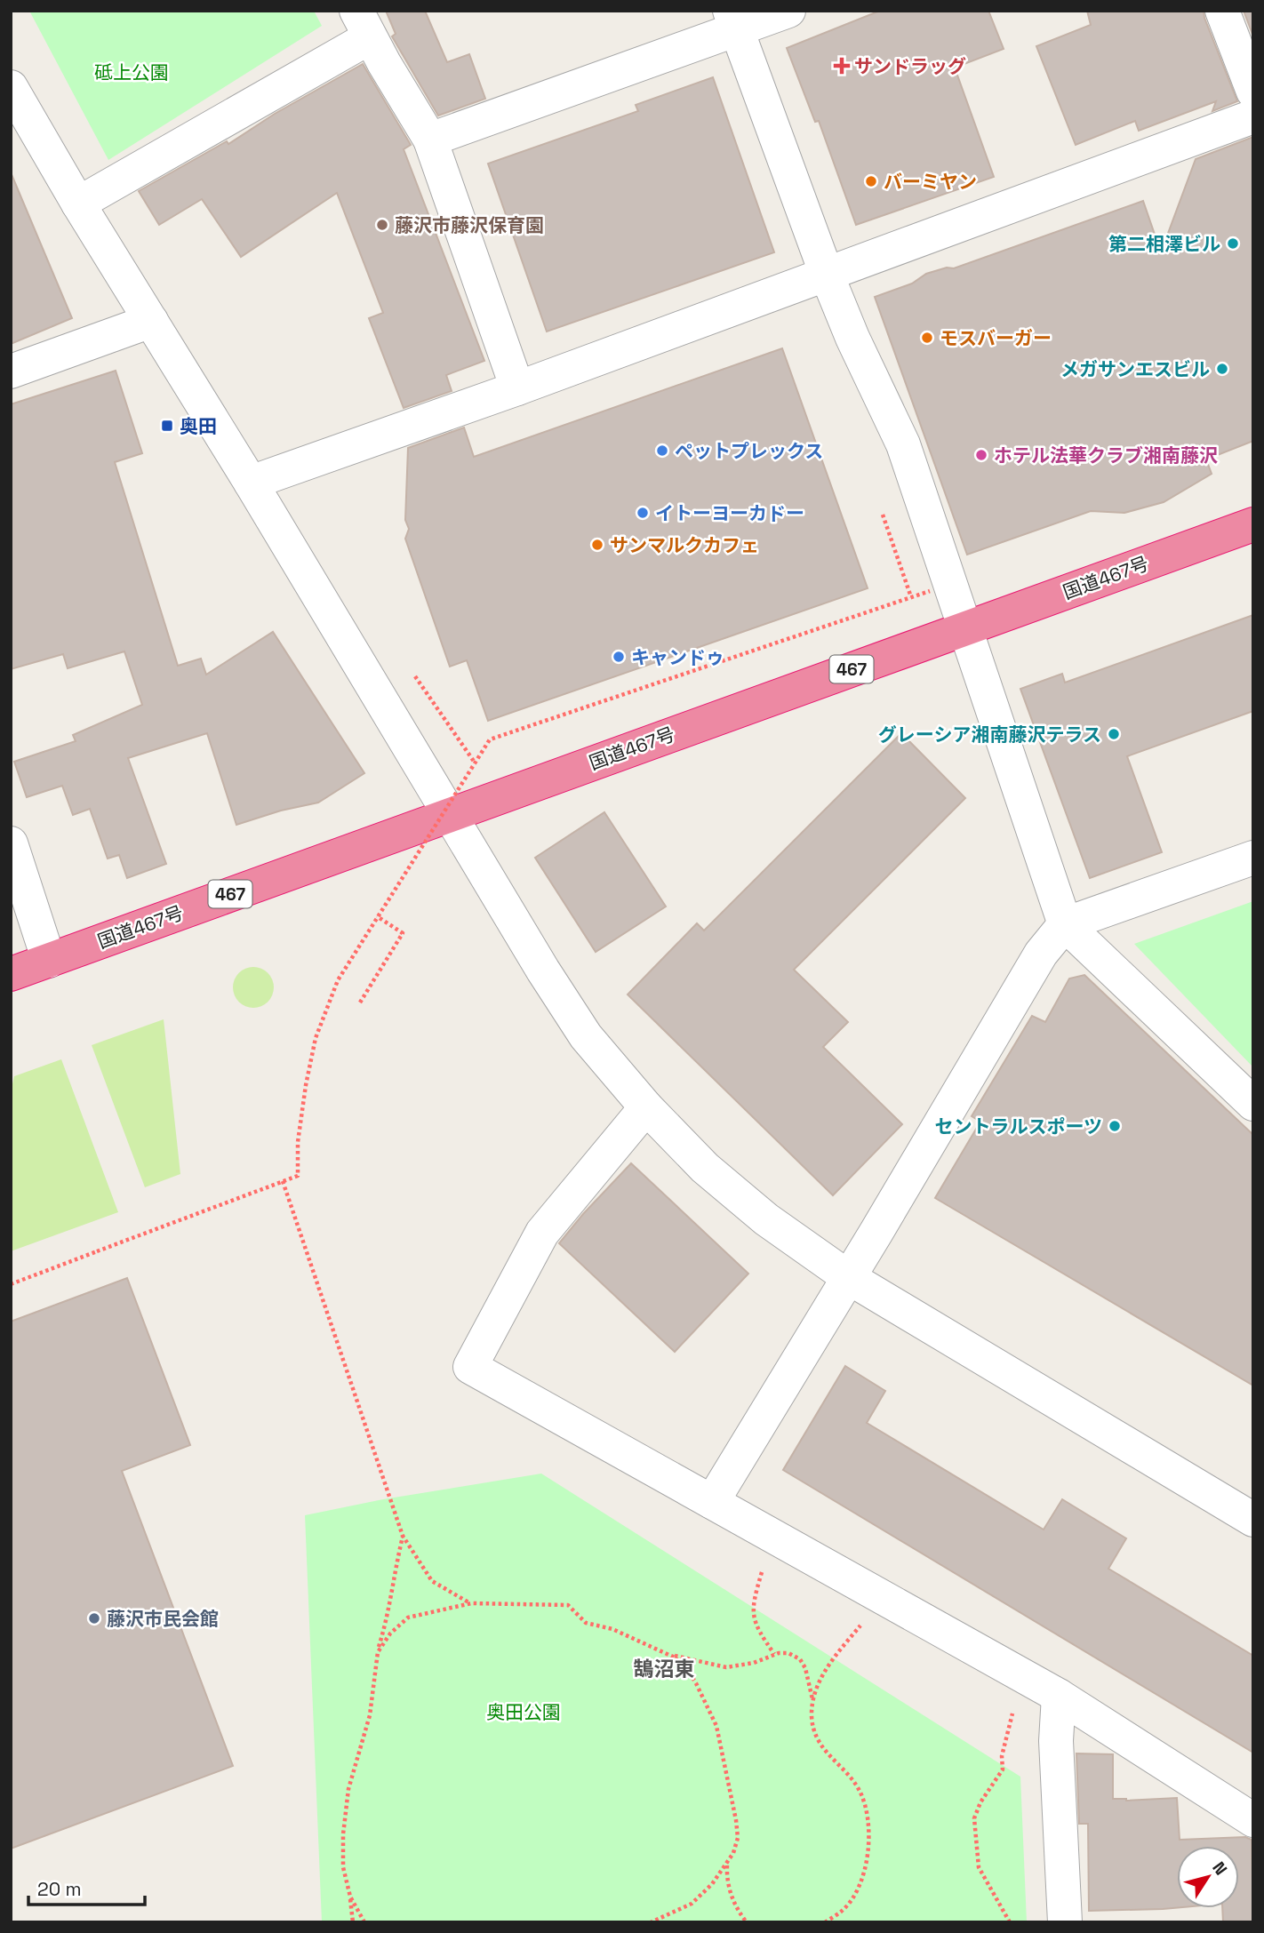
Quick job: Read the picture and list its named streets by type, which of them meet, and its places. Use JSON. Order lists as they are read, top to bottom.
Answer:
{
  "streets": {
    "highway": ["国道467号", "467"]
  },
  "districts": ["鵠沼東"],
  "parks": ["砥上公園", "奥田公園"],
  "places": {
    "health": ["サンドラッグ"],
    "other": [
      "バーミヤン",
      "藤沢市藤沢保育園",
      "第二相澤ビル",
      "モスバーガー",
      "メガサンエスビル",
      "ペットプレックス",
      "ホテル法華クラブ湘南藤沢",
      "イトーヨーカドー",
      "サンマルクカフェ",
      "キャンドゥ",
      "グレーシア湘南藤沢テラス",
      "セントラルスポーツ",
      "藤沢市民会館"
    ],
    "transit": ["奥田"]
  },
  "scale_bar": "20 m",
  "north": "top right"
}
